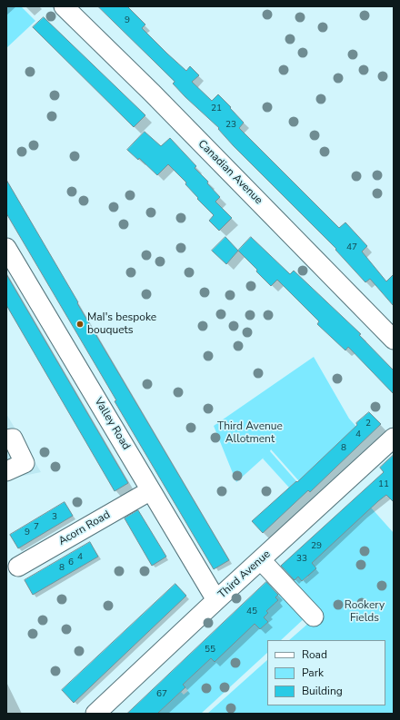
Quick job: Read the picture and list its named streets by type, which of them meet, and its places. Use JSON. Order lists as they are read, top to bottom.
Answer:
{
  "streets": {
    "street": [
      "Canadian Avenue",
      "Valley Road",
      "Acorn Road",
      "Third Avenue"
    ]
  },
  "crossings": [
    ["Valley Road", "Acorn Road"],
    ["Valley Road", "Third Avenue"]
  ],
  "parks": ["Third Avenue Allotment", "Rookery Fields"],
  "places": ["MaI's bespoke bouquets"],
  "house_numbers": [
    "9",
    "21",
    "23",
    "47",
    "2",
    "4",
    "8",
    "11",
    "3",
    "7",
    "9",
    "29",
    "4",
    "33",
    "6",
    "8",
    "45",
    "55",
    "67"
  ],
  "legend": ["Road", "Park", "Building"]
}
